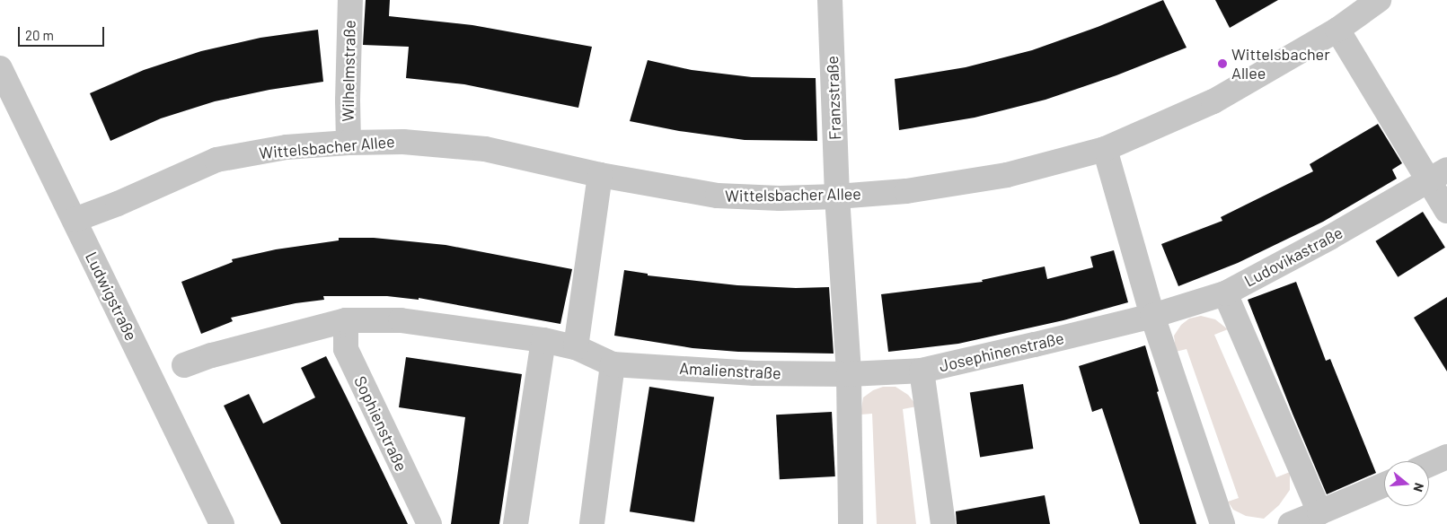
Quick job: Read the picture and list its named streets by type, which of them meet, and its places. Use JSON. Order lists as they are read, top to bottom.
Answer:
{
  "streets": {
    "street": [
      "Wilhelmstraße",
      "Franzstraße",
      "Wittelsbacher Allee",
      "Ludovikastraße",
      "Ludwigstraße",
      "Josephinenstraße",
      "Amalienstraße",
      "Sophienstraße"
    ]
  },
  "crossings": [
    ["Wilhelmstraße", "Wittelsbacher Allee"],
    ["Franzstraße", "Wittelsbacher Allee"],
    ["Wittelsbacher Allee", "Ludwigstraße"],
    ["Ludovikastraße", "Josephinenstraße"],
    ["Josephinenstraße", "Amalienstraße"]
  ],
  "places": ["Wittelsbacher Allee"],
  "scale_bar": "20 m",
  "north": "right"
}
